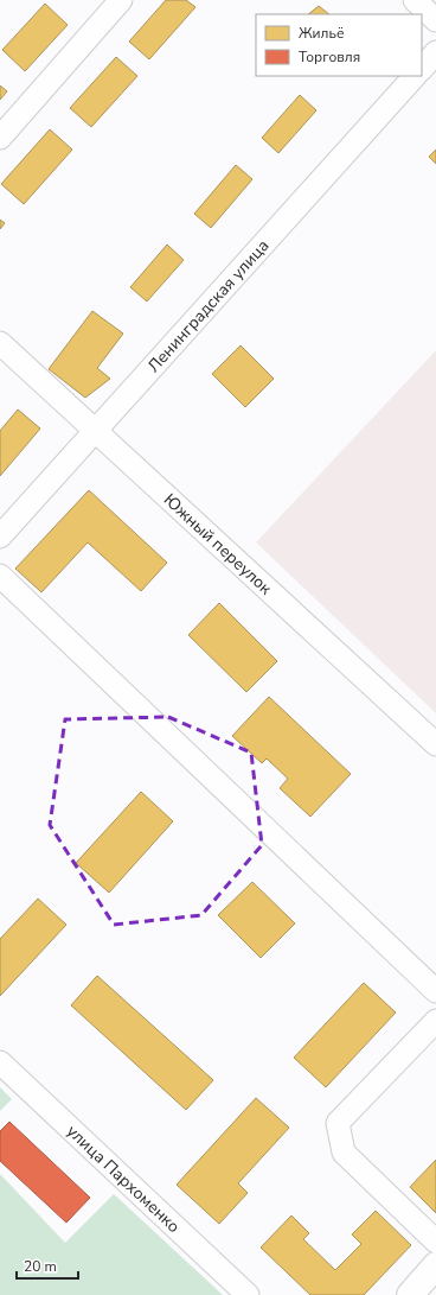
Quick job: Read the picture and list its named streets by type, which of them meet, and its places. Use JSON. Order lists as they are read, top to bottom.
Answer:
{
  "streets": {
    "street": ["Ленинградская улица", "Южный переулок", "улица Пархоменко"]
  },
  "crossings": [
    ["Ленинградская улица", "Южный переулок"]
  ],
  "legend": ["Жильё", "Торговля"],
  "scale_bar": "20 m"
}
